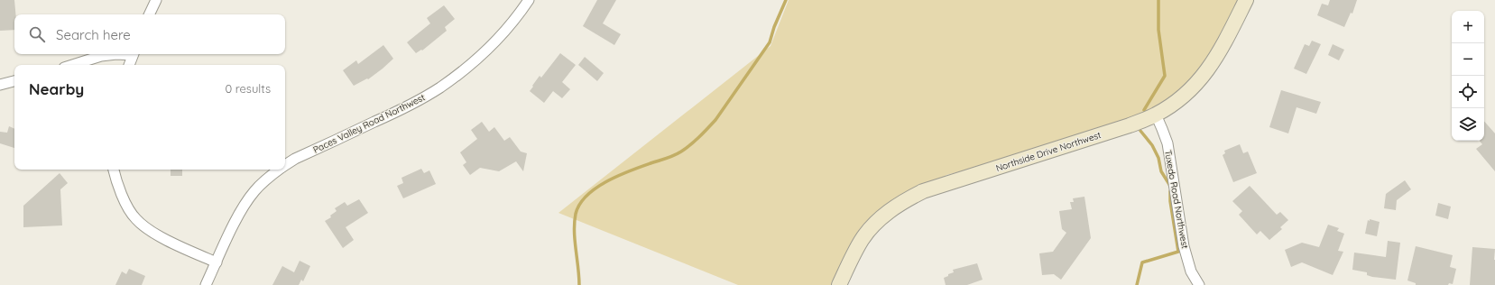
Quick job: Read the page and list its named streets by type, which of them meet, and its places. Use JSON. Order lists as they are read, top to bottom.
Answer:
{
  "streets": {
    "street": ["Paces Valley Road Northwest", "Northside Drive Northwest", "Tuxedo Road Northwest"]
  },
  "crossings": [
    ["Northside Drive Northwest", "Tuxedo Road Northwest"]
  ],
  "page": {
    "map_buttons": ["+", "−"],
    "search": "Search here",
    "heading": ["Nearby", "0 results"]
  }
}
